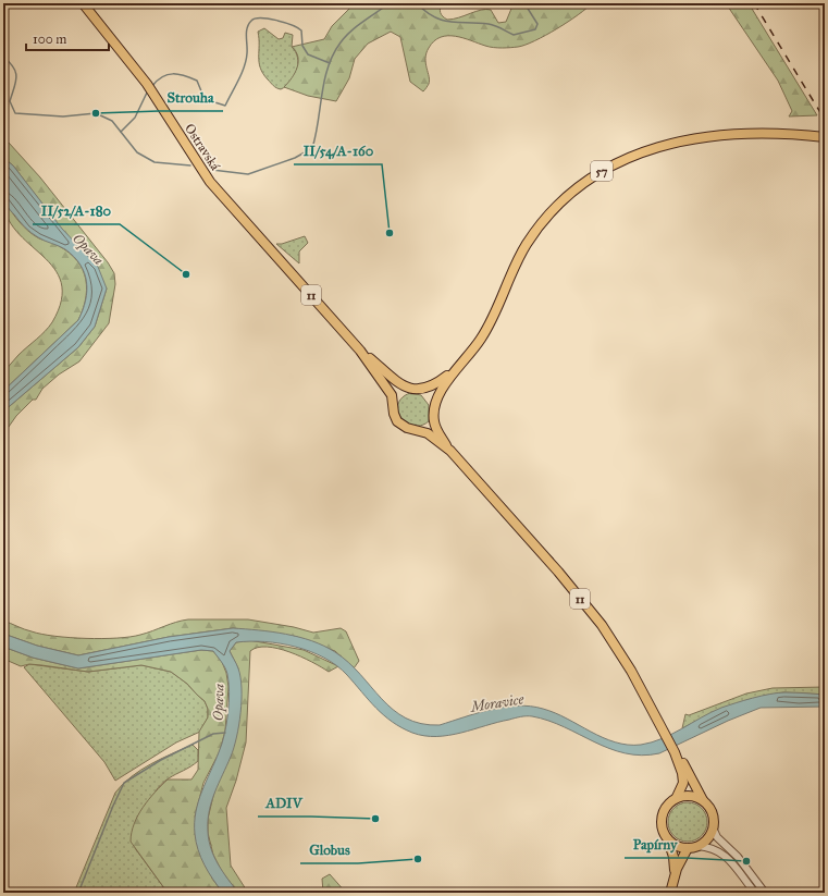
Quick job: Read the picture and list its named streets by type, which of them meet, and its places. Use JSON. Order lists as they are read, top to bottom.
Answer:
{
  "streets": {
    "main road": ["Ostravská", "57", "11"]
  },
  "crossings": [
    ["Ostravská", "11"],
    ["57", "11"]
  ],
  "water": ["Opava", "Moravice"],
  "places": [
    "Strouha",
    "II/54/A-160",
    "II/52/A-180",
    "ADIV",
    "Globus",
    "Papírny"
  ],
  "scale_bar": "100 m"
}
